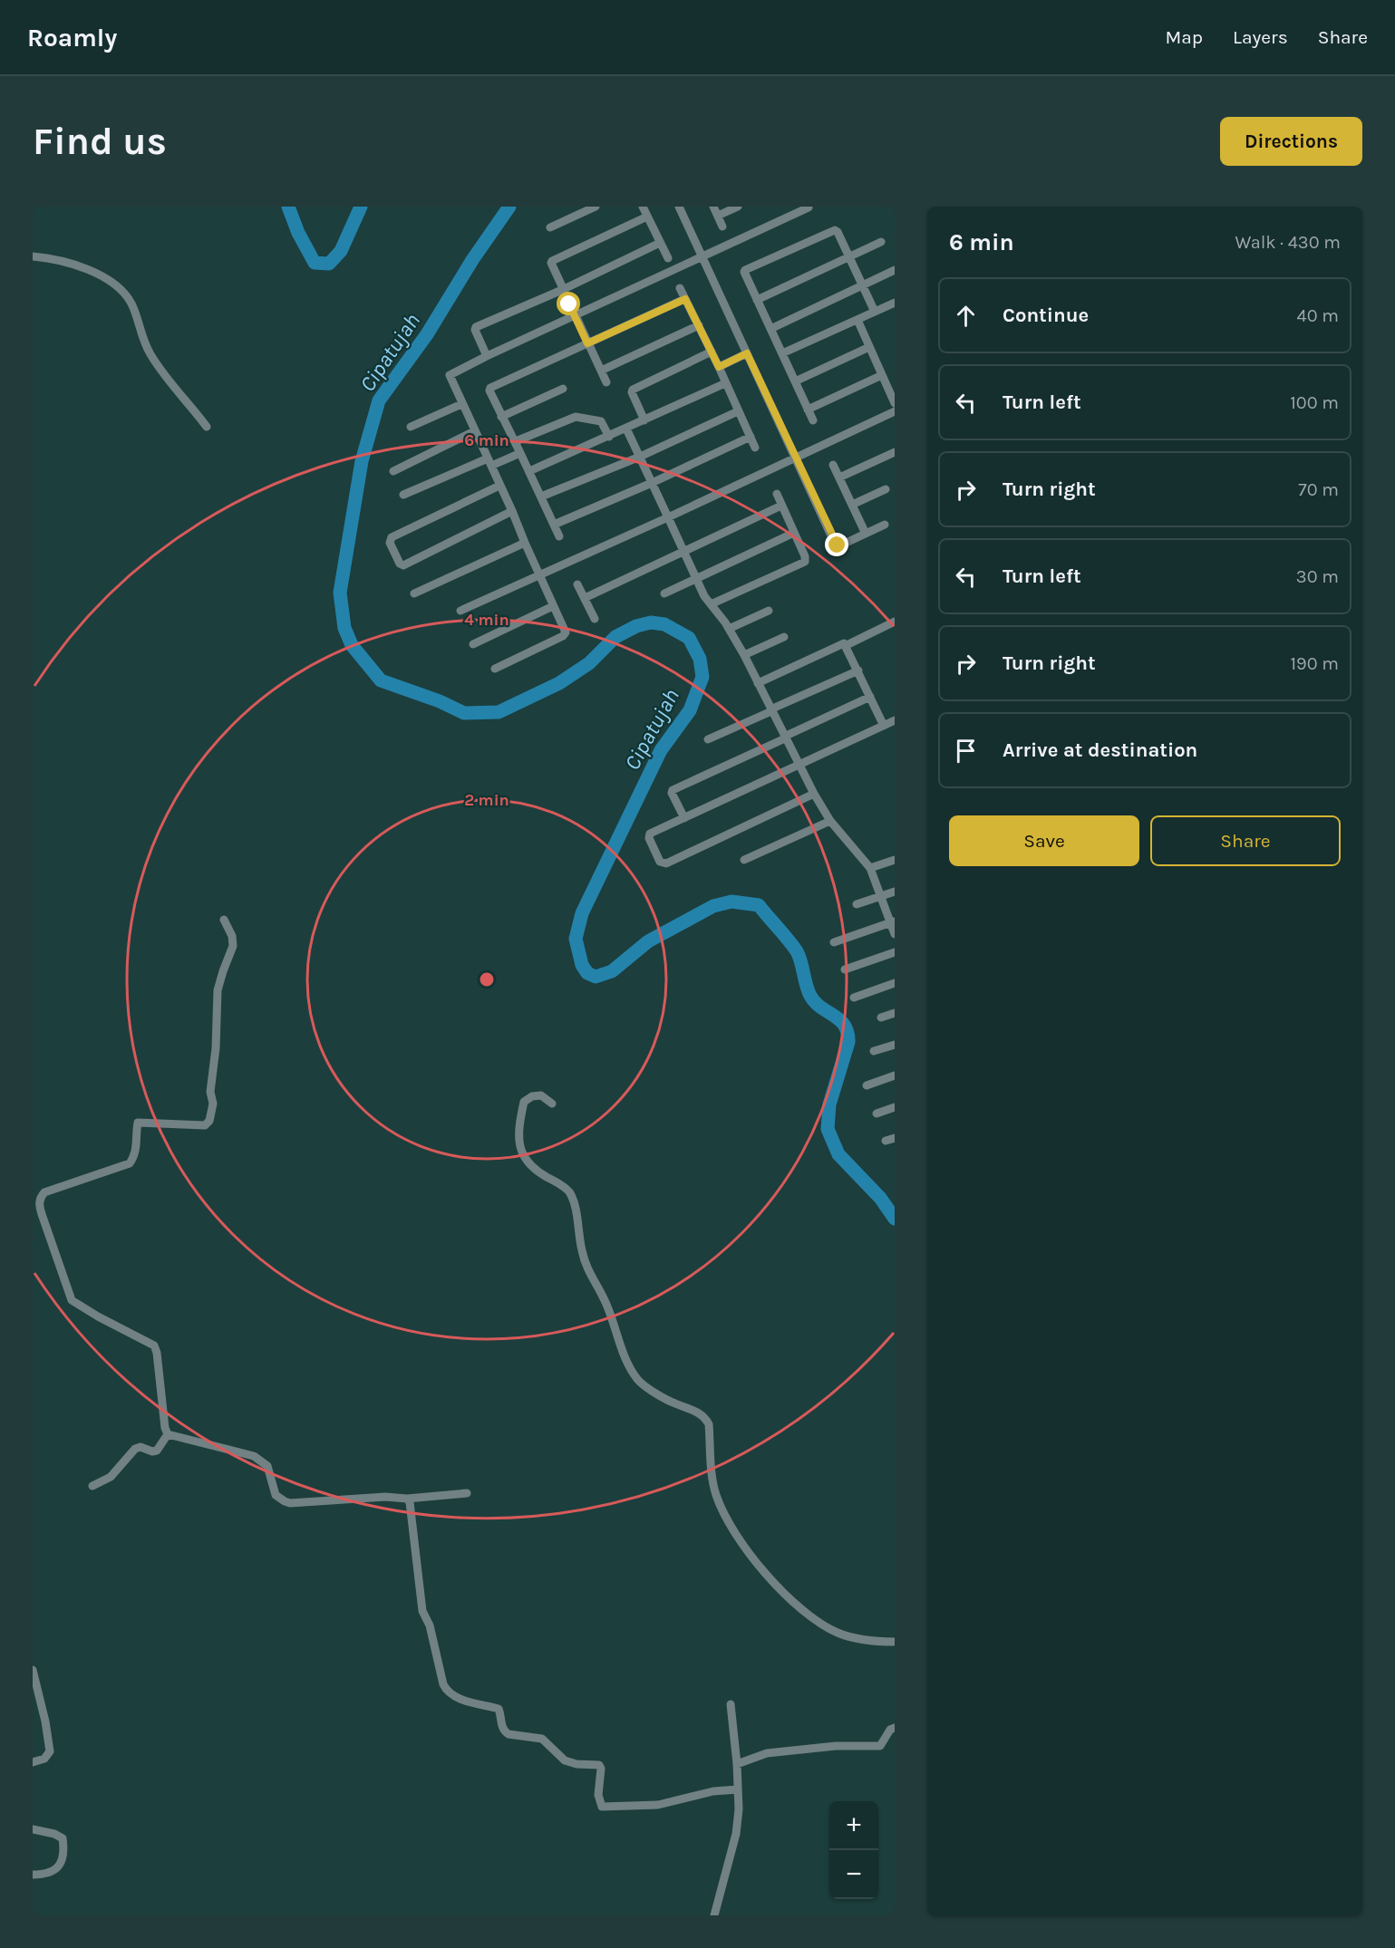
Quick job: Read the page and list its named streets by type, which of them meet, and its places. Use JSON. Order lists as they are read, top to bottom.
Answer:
{
  "water": ["Cipatujah"],
  "page": {
    "header": "Roamly",
    "nav": ["Map", "Layers", "Share"],
    "buttons": [
      "Directions",
      ["Save", "Share"]
    ],
    "title": "Find us",
    "heading": ["6 min", "Walk · 430 m"],
    "list": [
      ["Continue", "40 m"],
      ["Turn left", "100 m"],
      ["Turn right", "70 m"],
      ["Turn left", "30 m"],
      ["Turn right", "190 m"],
      "Arrive at destination"
    ],
    "map_buttons": ["+", "−"]
  },
  "rings": ["6 min", "4 min", "2 min"]
}
